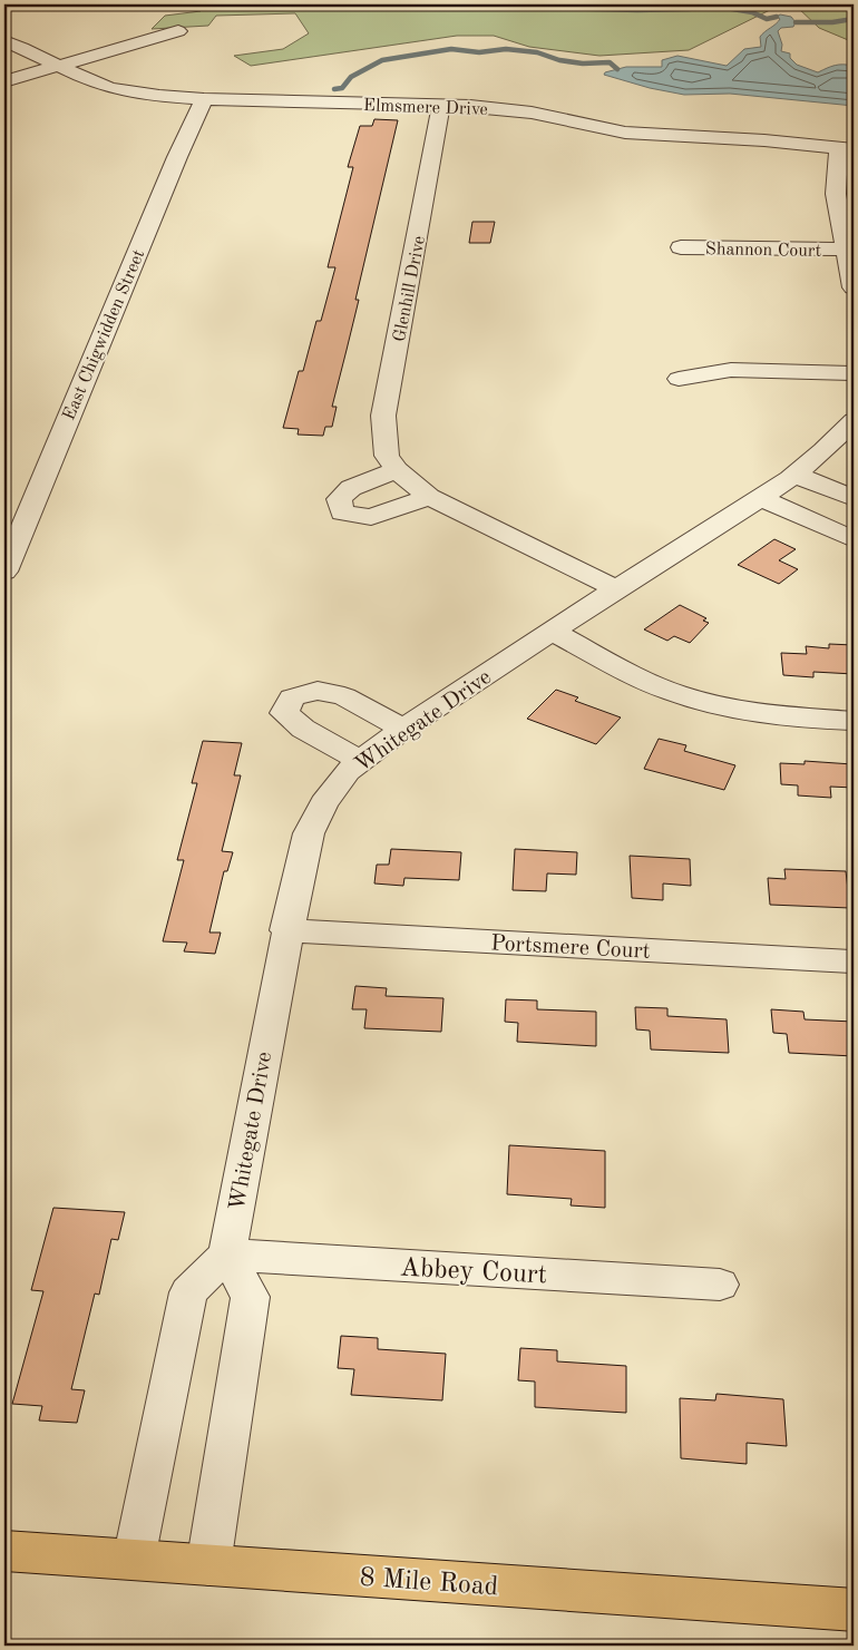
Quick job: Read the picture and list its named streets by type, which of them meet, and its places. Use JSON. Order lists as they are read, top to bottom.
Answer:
{
  "streets": {
    "main road": ["8 Mile Road"],
    "street": [
      "Elmsmere Drive",
      "Shannon Court",
      "Glenhill Drive",
      "East Chigwidden Street",
      "Whitegate Drive",
      "Portsmere Court",
      "Abbey Court"
    ]
  },
  "crossings": [
    ["Elmsmere Drive", "Glenhill Drive"],
    ["Elmsmere Drive", "East Chigwidden Street"],
    ["Glenhill Drive", "Whitegate Drive"],
    ["Whitegate Drive", "Portsmere Court"],
    ["Whitegate Drive", "Abbey Court"]
  ]
}
